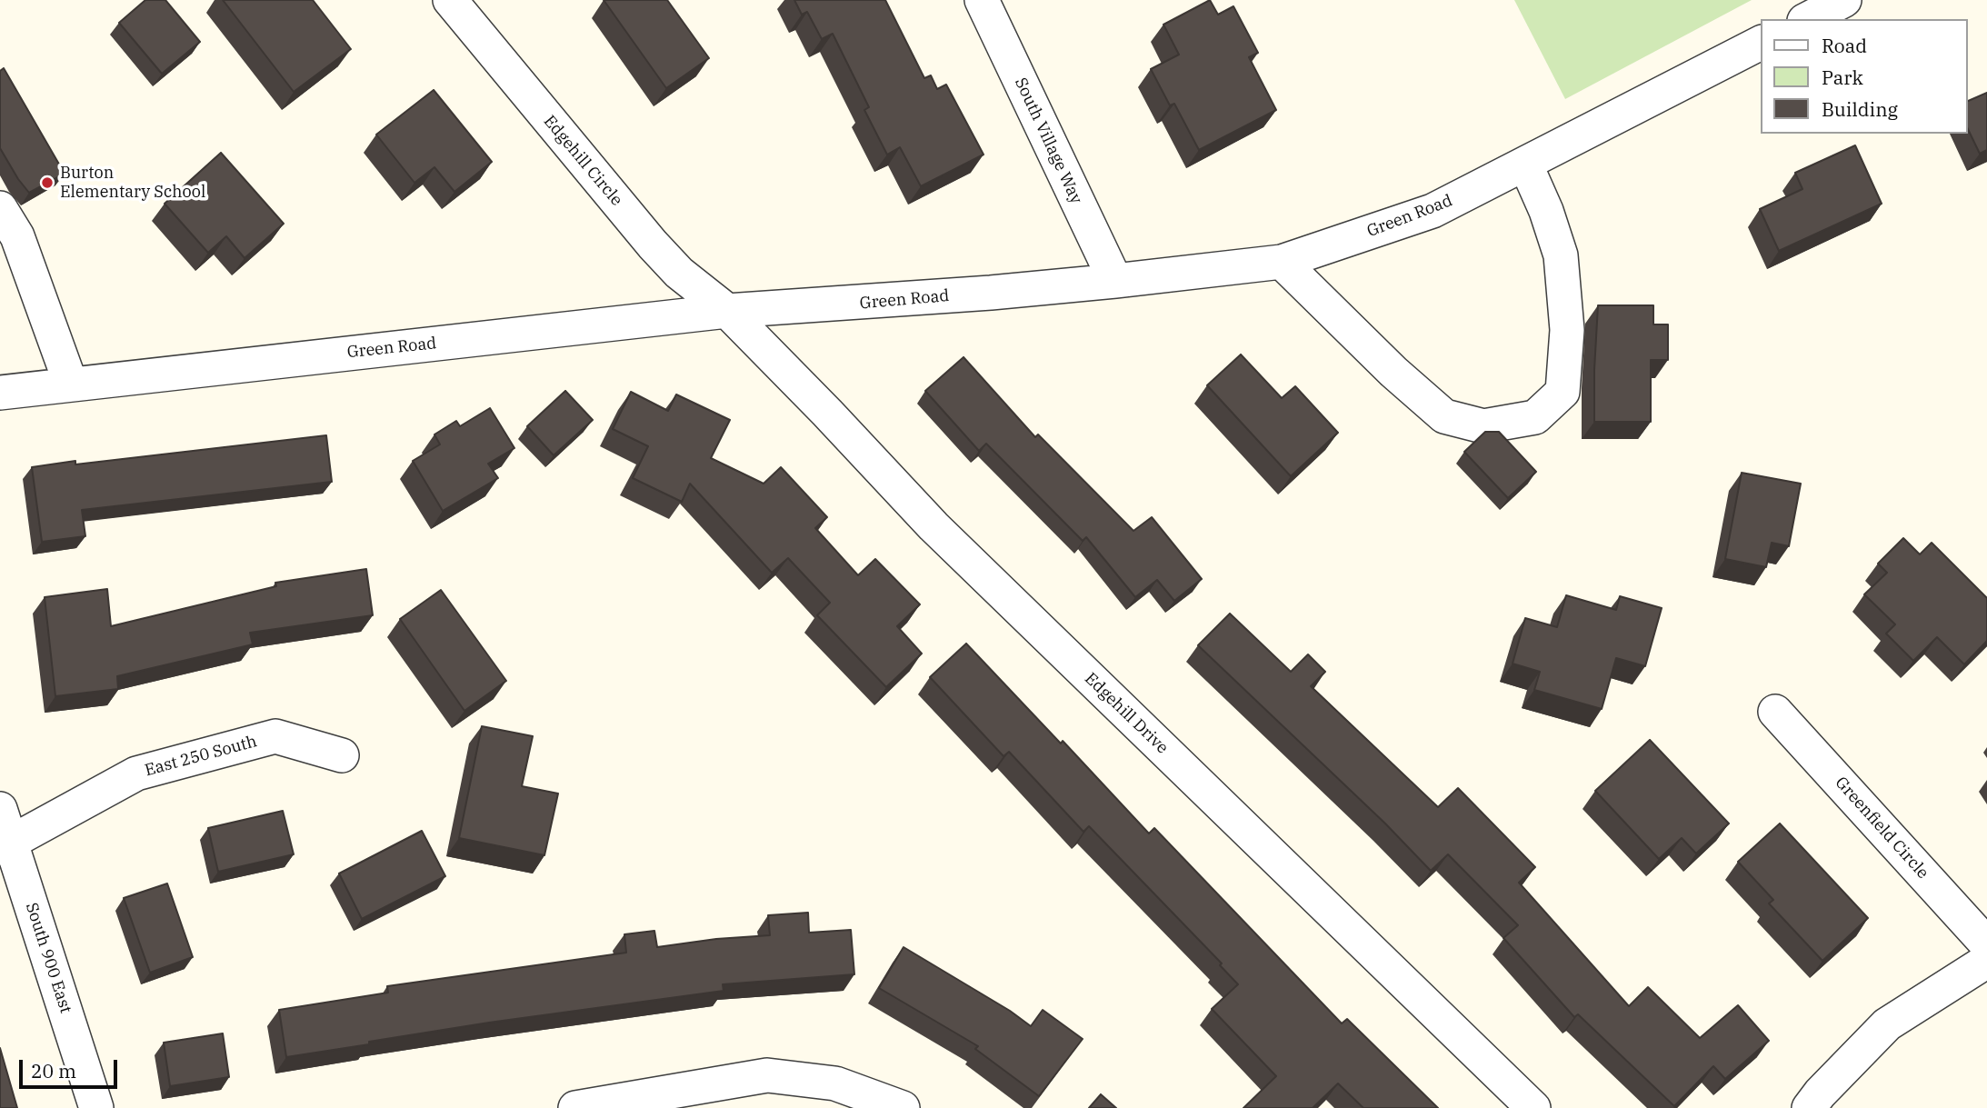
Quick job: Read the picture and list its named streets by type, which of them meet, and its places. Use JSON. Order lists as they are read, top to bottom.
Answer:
{
  "streets": {
    "street": [
      "South Village Way",
      "Edgehill Circle",
      "Green Road",
      "Edgehill Drive",
      "East 250 South",
      "Greenfield Circle",
      "South 900 East"
    ]
  },
  "crossings": [
    ["South Village Way", "Green Road"],
    ["Edgehill Circle", "Green Road"],
    ["Edgehill Circle", "Edgehill Drive"],
    ["Green Road", "Edgehill Drive"],
    ["East 250 South", "South 900 East"]
  ],
  "places": ["Burton Elementary School"],
  "legend": ["Road", "Park", "Building"],
  "scale_bar": "20 m"
}
